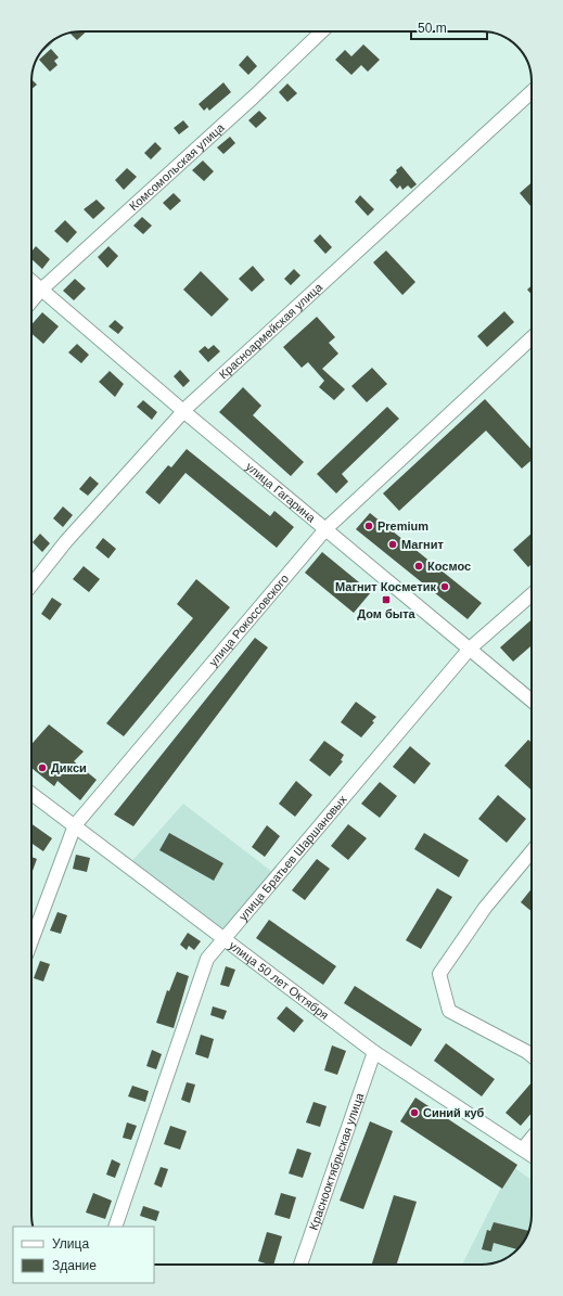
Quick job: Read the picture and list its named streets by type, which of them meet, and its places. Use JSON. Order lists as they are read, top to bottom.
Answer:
{
  "streets": {
    "street": [
      "Комсомольская улица",
      "Красноармейская улица",
      "улица Гагарина",
      "улица Рокоссовского",
      "улица Братьев Шаршановых",
      "улица 50 лет Октября",
      "Краснооктябрьская улица"
    ]
  },
  "crossings": [
    ["Комсомольская улица", "улица Гагарина"],
    ["Красноармейская улица", "улица Гагарина"],
    ["улица Гагарина", "улица Рокоссовского"],
    ["улица Гагарина", "улица Братьев Шаршановых"],
    ["улица Рокоссовского", "улица 50 лет Октября"],
    ["улица Братьев Шаршановых", "улица 50 лет Октября"],
    ["улица 50 лет Октября", "Краснооктябрьская улица"]
  ],
  "places": {
    "other": [
      "Premium",
      "Магнит",
      "Космос",
      "Магнит Косметик",
      "Дикси",
      "Синий куб"
    ],
    "transit": ["Дом быта"]
  },
  "legend": ["Улица", "Здание"],
  "scale_bar": "50 m"
}
